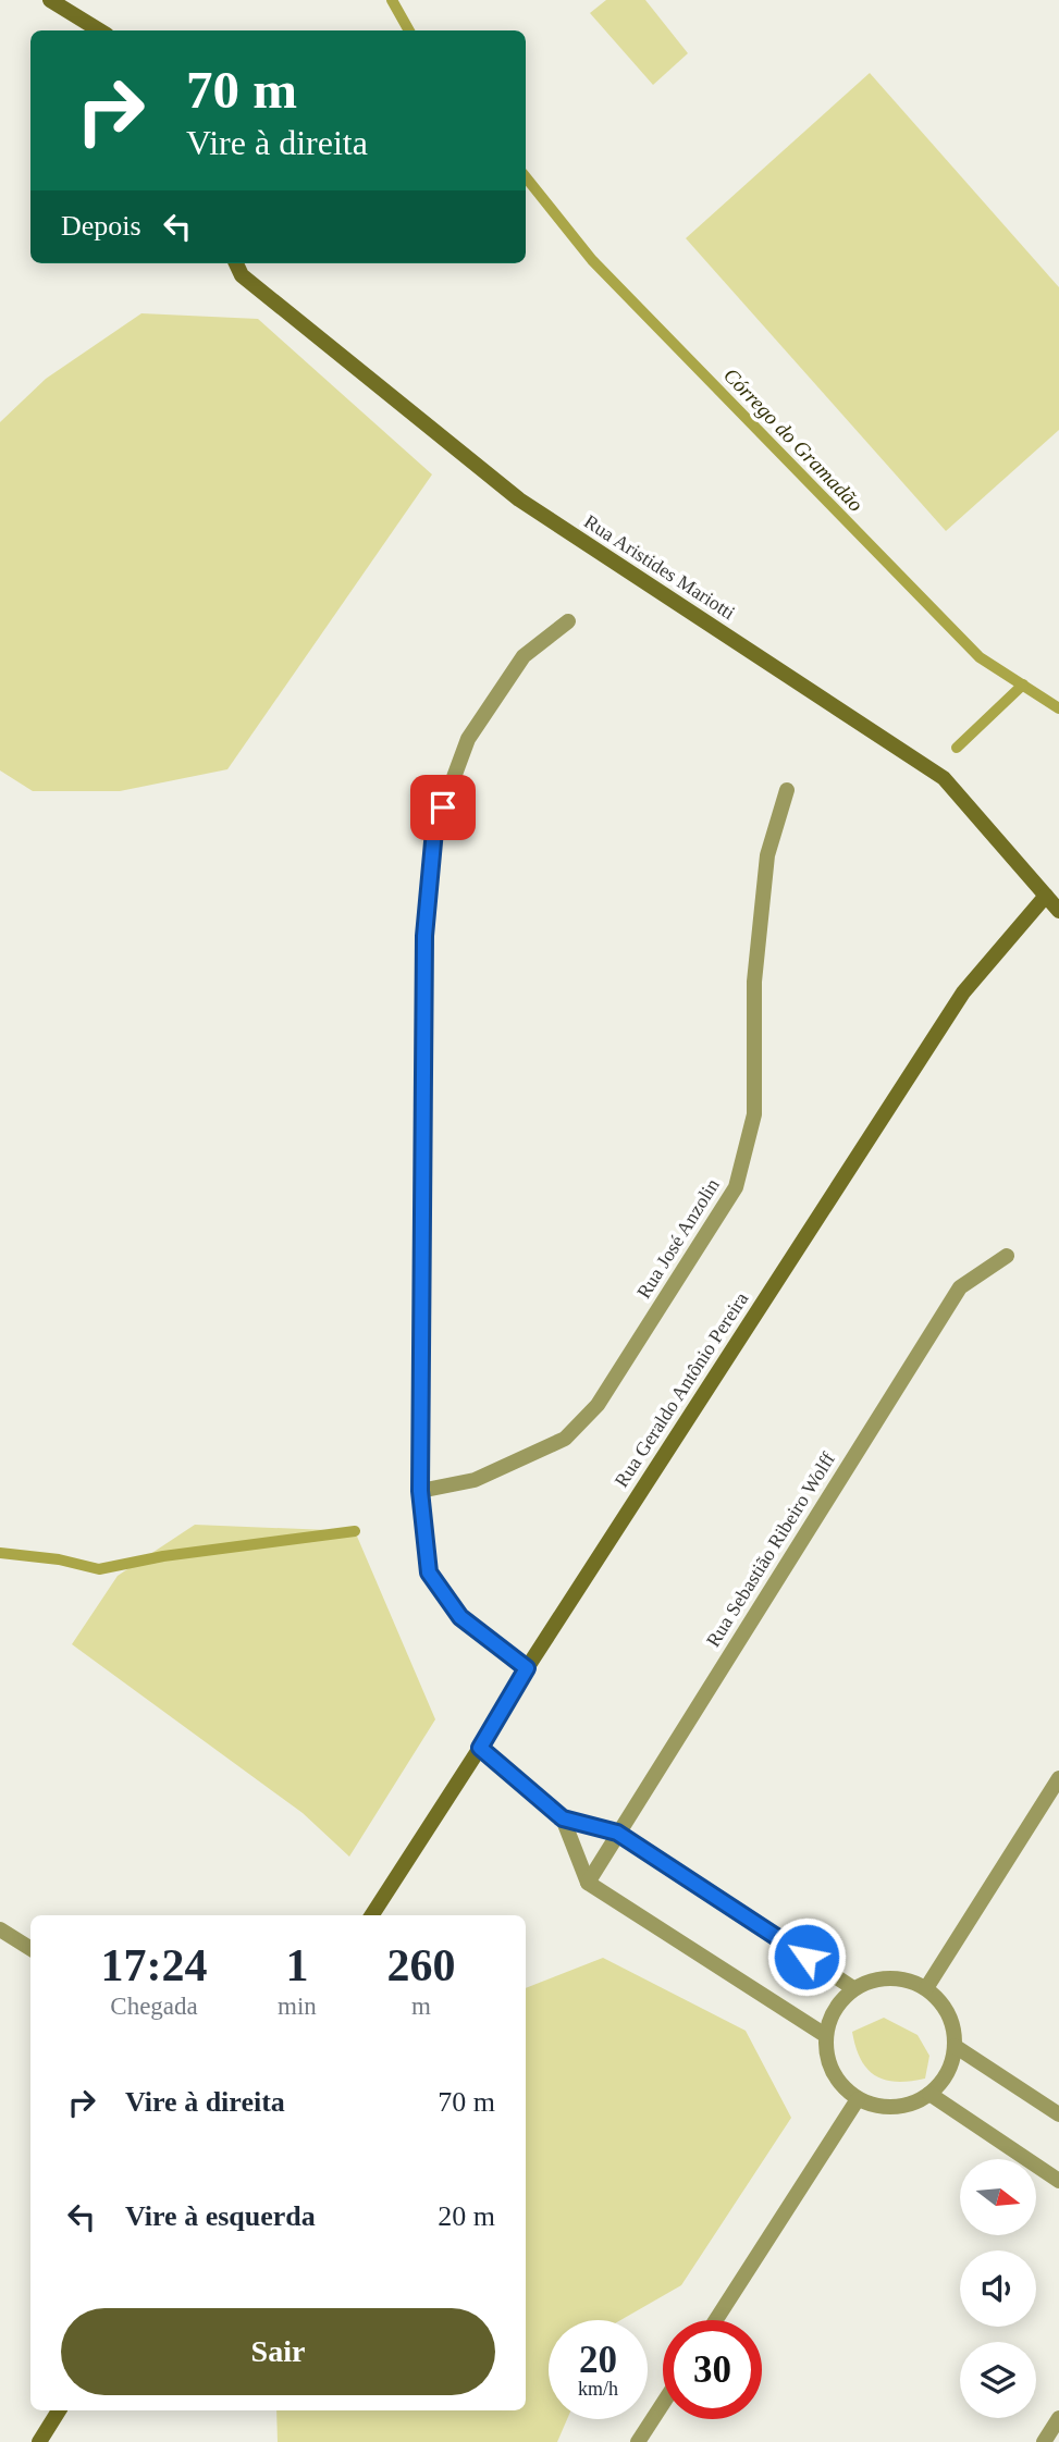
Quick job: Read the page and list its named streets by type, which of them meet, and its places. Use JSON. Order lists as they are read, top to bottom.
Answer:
{
  "streets": {
    "street": [
      "Rua Aristides Mariotti",
      "Rua José Anzolin",
      "Rua Geraldo Antônio Pereira",
      "Rua Sebastião Ribeiro Wolff"
    ]
  },
  "crossings": [
    ["Rua Aristides Mariotti", "Rua Geraldo Antônio Pereira"]
  ],
  "water": ["Córrego do Gramadão"],
  "north": "right",
  "page": {
    "turn": ["70 m", "Vire à direita"],
    "then": "Depois",
    "eta": [
      "17:24",
      "Chegada",
      "1",
      "min",
      "260",
      "m"
    ],
    "list": [
      {
        "name": "Vire à direita",
        "value": "70 m"
      },
      {
        "name": "Vire à esquerda",
        "value": "20 m"
      }
    ],
    "buttons": "Sair",
    "speed": "20 km/h",
    "limit": "30"
  }
}
